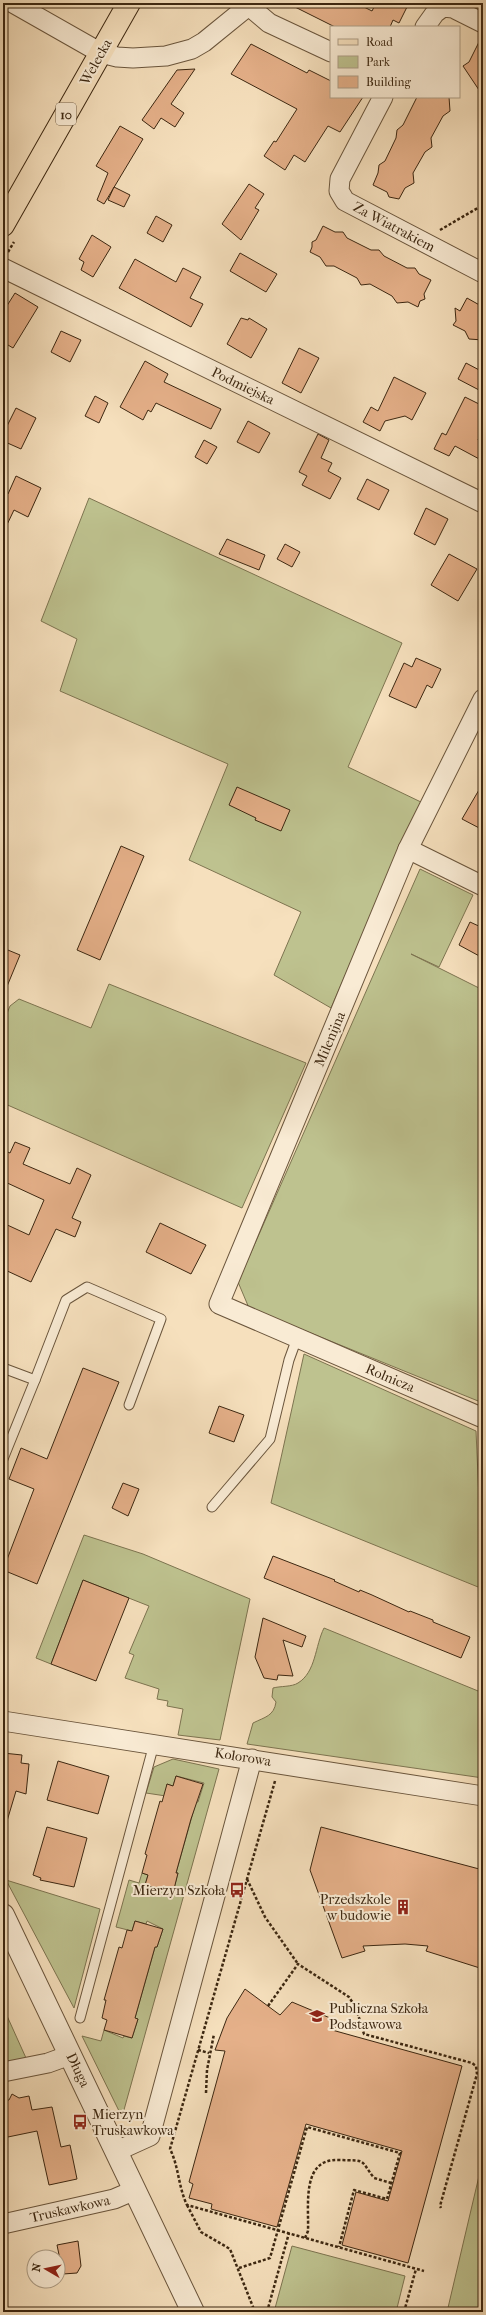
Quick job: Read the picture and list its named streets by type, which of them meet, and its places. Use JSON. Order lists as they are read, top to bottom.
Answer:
{
  "streets": {
    "main road": ["Welecka", "10"],
    "street": [
      "Za Wiatrakiem",
      "Podmiejska",
      "Milenijna",
      "Rolnicza",
      "Kolorowa",
      "Długa",
      "Truskawkowa"
    ]
  },
  "crossings": [
    ["Milenijna", "Rolnicza"],
    ["Długa", "Truskawkowa"]
  ],
  "places": {
    "bus stop": ["Mierzyn Szkoła", "Mierzyn Truskawkowa"],
    "building": ["Przedszkole w budowie"],
    "school or university": ["Publiczna Szkoła Podstawowa"]
  },
  "legend": ["Road", "Park", "Building"],
  "north": "left"
}
